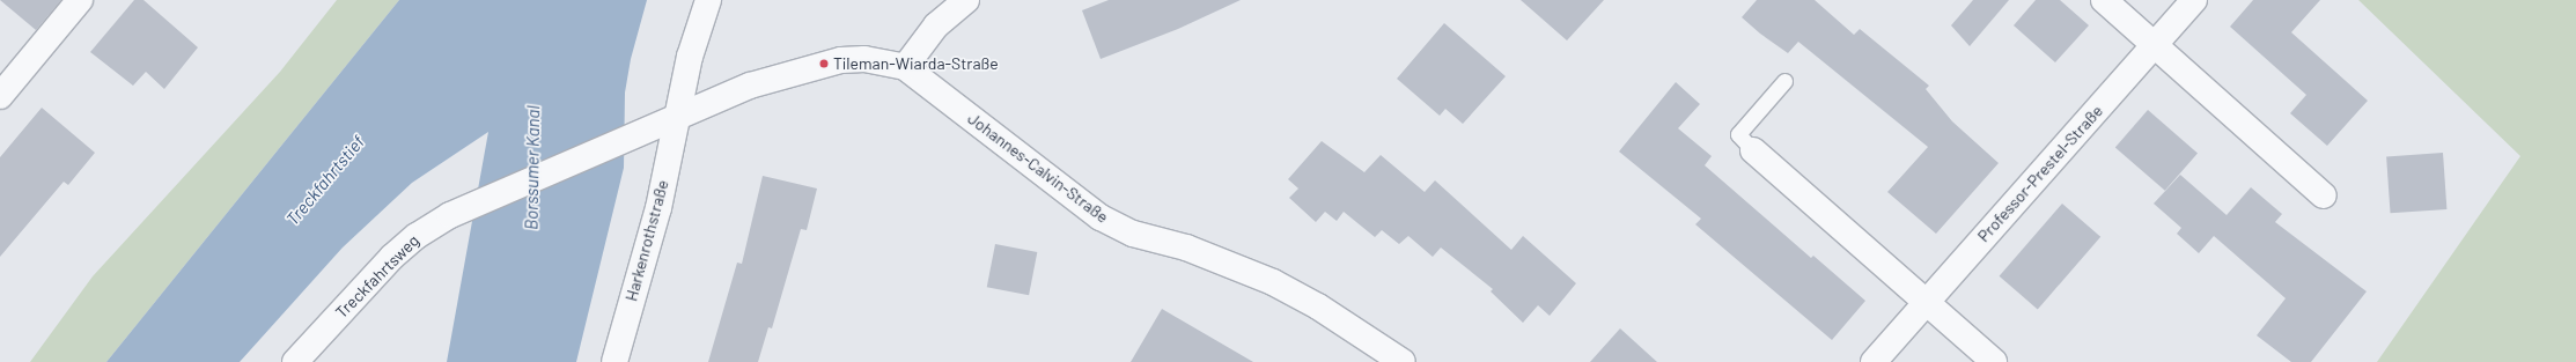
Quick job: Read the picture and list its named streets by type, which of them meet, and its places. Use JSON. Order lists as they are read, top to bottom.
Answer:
{
  "streets": {
    "street": [
      "Johannes-Calvin-Straße",
      "Professor-Prestel-Straße",
      "Harkenrothstraße",
      "Treckfahrtsweg"
    ]
  },
  "crossings": [
    ["Harkenrothstraße", "Treckfahrtsweg"]
  ],
  "water": ["Borssumer Kanal", "Treckfahrtstief"],
  "places": ["Tileman-Wiarda-Straße"]
}
